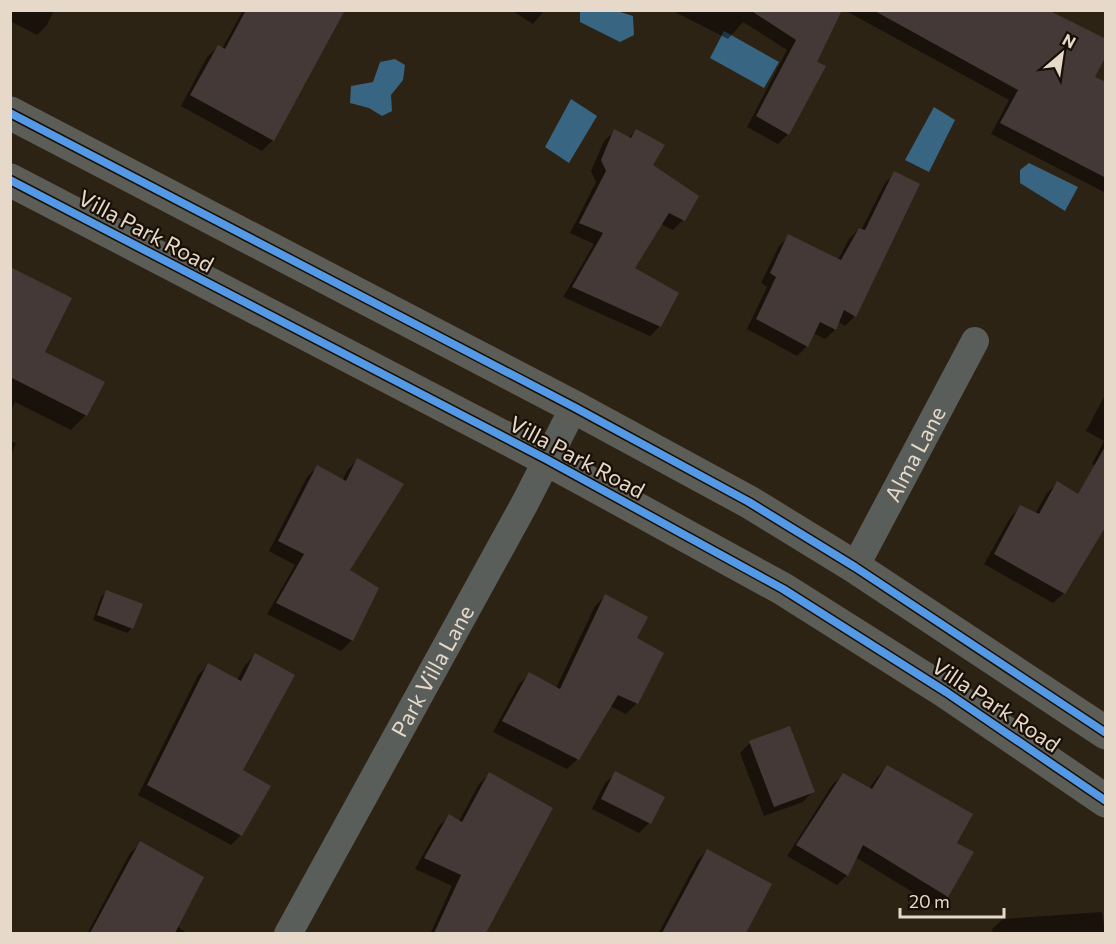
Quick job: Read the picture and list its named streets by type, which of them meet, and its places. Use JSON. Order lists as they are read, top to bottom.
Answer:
{
  "streets": {
    "main road": ["Villa Park Road"],
    "street": ["Alma Lane", "Park Villa Lane"]
  },
  "crossings": [
    ["Villa Park Road", "Alma Lane"],
    ["Villa Park Road", "Park Villa Lane"]
  ],
  "scale_bar": "20 m",
  "north": "top right"
}
